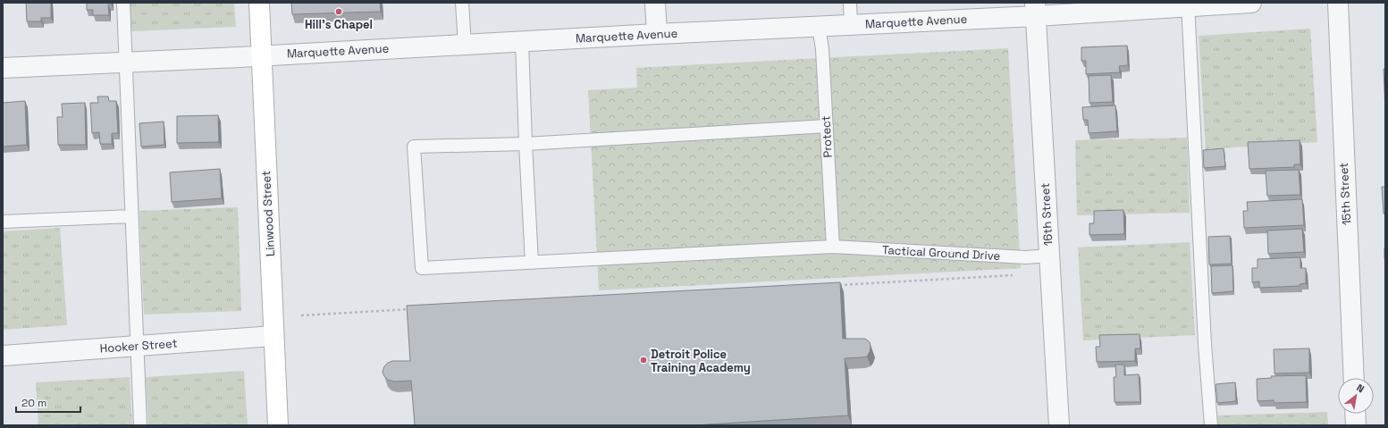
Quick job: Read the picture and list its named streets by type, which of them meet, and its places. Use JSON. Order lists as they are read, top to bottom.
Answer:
{
  "streets": {
    "street": [
      "Marquette Avenue",
      "15th Street",
      "Linwood Street",
      "16th Street",
      "Hooker Street"
    ],
    "lane": ["Protect", "Tactical Ground Drive"]
  },
  "crossings": [
    ["Marquette Avenue", "Protect"],
    ["Marquette Avenue", "Linwood Street"],
    ["Marquette Avenue", "16th Street"],
    ["Protect", "Tactical Ground Drive"],
    ["Linwood Street", "Hooker Street"],
    ["16th Street", "Tactical Ground Drive"]
  ],
  "places": ["Hill's Chapel", "Detroit Police Training Academy"],
  "scale_bar": "20 m",
  "north": "top right"
}
